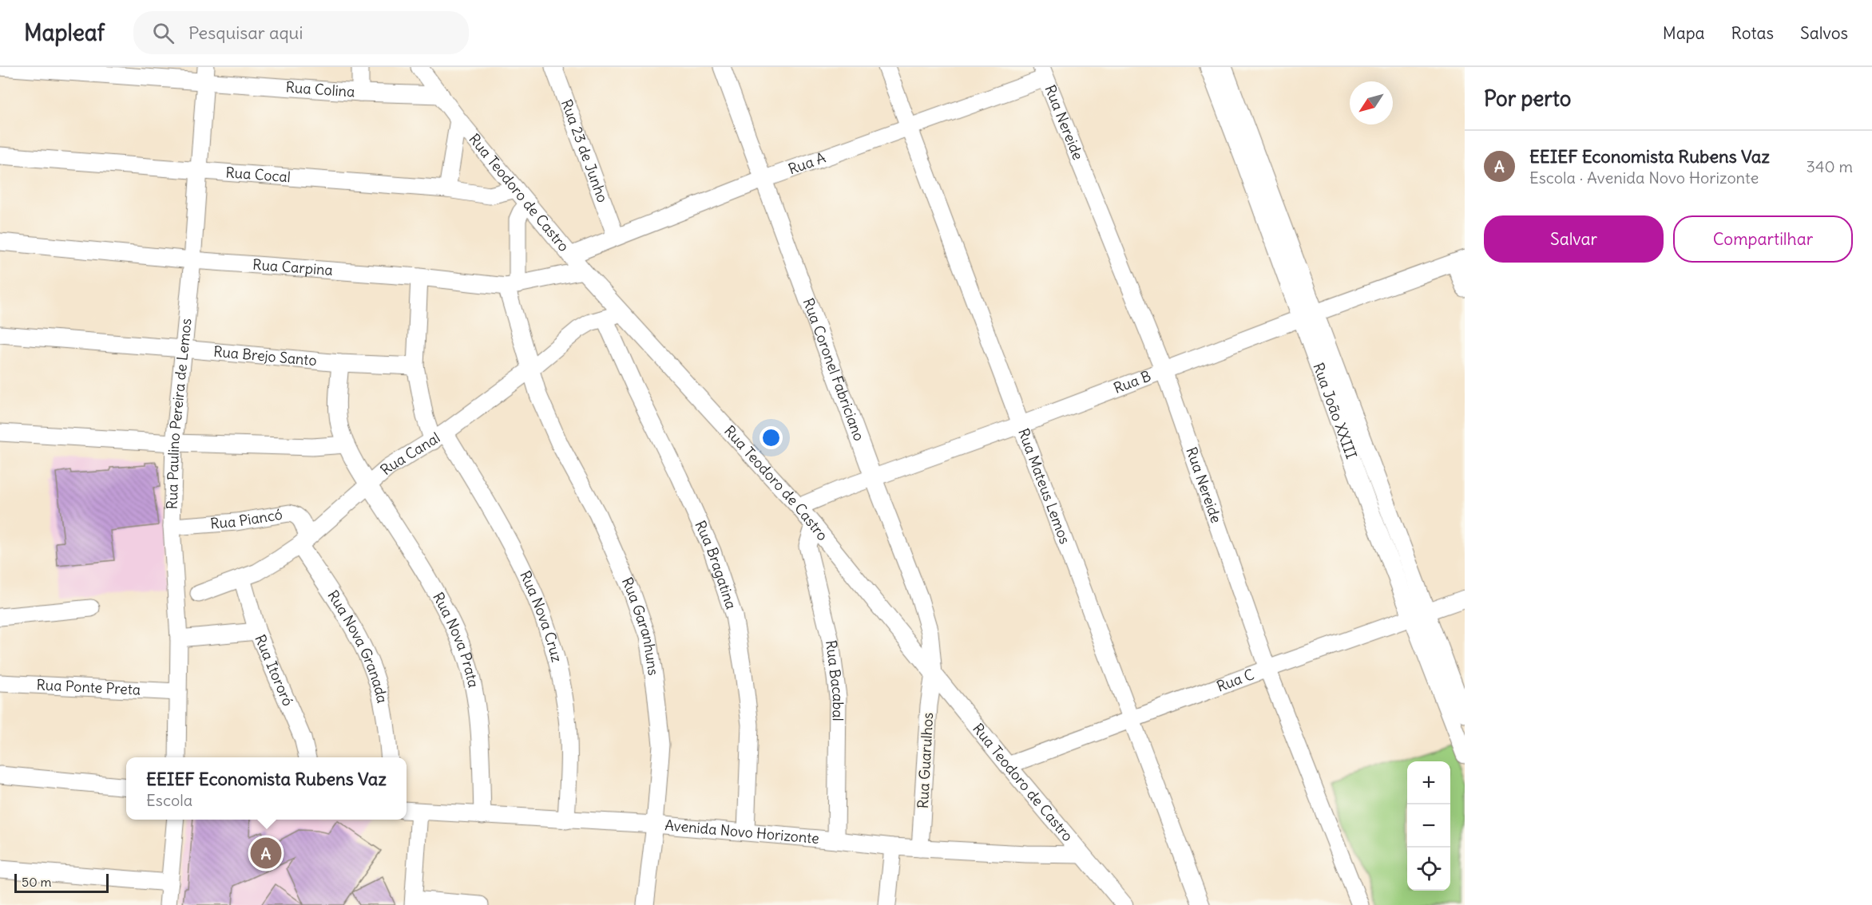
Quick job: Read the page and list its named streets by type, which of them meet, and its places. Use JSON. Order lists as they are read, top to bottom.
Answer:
{
  "streets": {
    "street": [
      "Rua Colina",
      "Rua Nereide",
      "Rua 23 de Junho",
      "Rua A",
      "Rua Cocal",
      "Rua Teodoro de Castro",
      "Rua Carpina",
      "Rua Brejo Santo",
      "Rua Coronel Fabriciano",
      "Rua B",
      "Rua João XXIII",
      "Rua Paulino Pereira de Lemos",
      "Rua Canal",
      "Rua Mateus Lemos",
      "Rua Piancó",
      "Rua Bragatina",
      "Rua Nova Cruz",
      "Rua Garanhuns",
      "Rua Nova Prata",
      "Rua Nova Granada",
      "Rua Itororó",
      "Rua Bacabal",
      "Rua C",
      "Rua Ponte Preta",
      "Rua Guarulhos",
      "Avenida Novo Horizonte"
    ]
  },
  "crossings": [
    ["Rua Colina", "Rua Teodoro de Castro"],
    ["Rua Colina", "Rua Paulino Pereira de Lemos"],
    ["Rua Nereide", "Rua A"],
    ["Rua Nereide", "Rua B"],
    ["Rua Nereide", "Rua C"],
    ["Rua 23 de Junho", "Rua A"],
    ["Rua A", "Rua Teodoro de Castro"],
    ["Rua A", "Rua Coronel Fabriciano"],
    ["Rua A", "Rua Mateus Lemos"],
    ["Rua Cocal", "Rua Teodoro de Castro"],
    ["Rua Cocal", "Rua Paulino Pereira de Lemos"],
    ["Rua Teodoro de Castro", "Rua Carpina"],
    ["Rua Teodoro de Castro", "Rua Coronel Fabriciano"],
    ["Rua Teodoro de Castro", "Rua B"],
    ["Rua Teodoro de Castro", "Rua Canal"],
    ["Rua Teodoro de Castro", "Rua Garanhuns"],
    ["Rua Teodoro de Castro", "Rua Bacabal"],
    ["Rua Teodoro de Castro", "Rua C"],
    ["Rua Teodoro de Castro", "Rua Guarulhos"],
    ["Rua Teodoro de Castro", "Avenida Novo Horizonte"],
    ["Rua Carpina", "Rua Paulino Pereira de Lemos"],
    ["Rua Carpina", "Rua Nova Cruz"],
    ["Rua Carpina", "Rua Garanhuns"],
    ["Rua Brejo Santo", "Rua Paulino Pereira de Lemos"],
    ["Rua Brejo Santo", "Rua Nova Cruz"],
    ["Rua Brejo Santo", "Rua Nova Prata"],
    ["Rua Coronel Fabriciano", "Rua B"],
    ["Rua Coronel Fabriciano", "Rua Guarulhos"],
    ["Rua B", "Rua João XXIII"],
    ["Rua B", "Rua Mateus Lemos"],
    ["Rua João XXIII", "Rua C"],
    ["Rua Paulino Pereira de Lemos", "Rua Piancó"],
    ["Rua Paulino Pereira de Lemos", "Rua Ponte Preta"],
    ["Rua Canal", "Rua Piancó"],
    ["Rua Canal", "Rua Bragatina"],
    ["Rua Canal", "Rua Nova Cruz"],
    ["Rua Canal", "Rua Garanhuns"],
    ["Rua Canal", "Rua Nova Prata"],
    ["Rua Canal", "Rua Nova Granada"],
    ["Rua Canal", "Rua Itororó"],
    ["Rua Mateus Lemos", "Rua C"],
    ["Rua Piancó", "Rua Nova Granada"],
    ["Rua Bragatina", "Avenida Novo Horizonte"],
    ["Rua Nova Cruz", "Avenida Novo Horizonte"],
    ["Rua Garanhuns", "Avenida Novo Horizonte"],
    ["Rua Nova Prata", "Avenida Novo Horizonte"],
    ["Rua Bacabal", "Avenida Novo Horizonte"],
    ["Rua Guarulhos", "Avenida Novo Horizonte"]
  ],
  "scale_bar": "50 m",
  "north": "bottom left",
  "page": {
    "header": "Mapleaf",
    "search": "Pesquisar aqui",
    "nav": ["Mapa", "Rotas", "Salvos"],
    "heading": "Por perto",
    "list": [
      {
        "mark": "A",
        "name": "EEIEF Economista Rubens Vaz",
        "note": "Escola · Avenida Novo Horizonte",
        "value": "340 m"
      }
    ],
    "buttons": ["Salvar", "Compartilhar"],
    "popup": ["EEIEF Economista Rubens Vaz", "Escola"],
    "map_buttons": ["+", "−"],
    "pins": "A",
    "scale": "50 m"
  }
}
